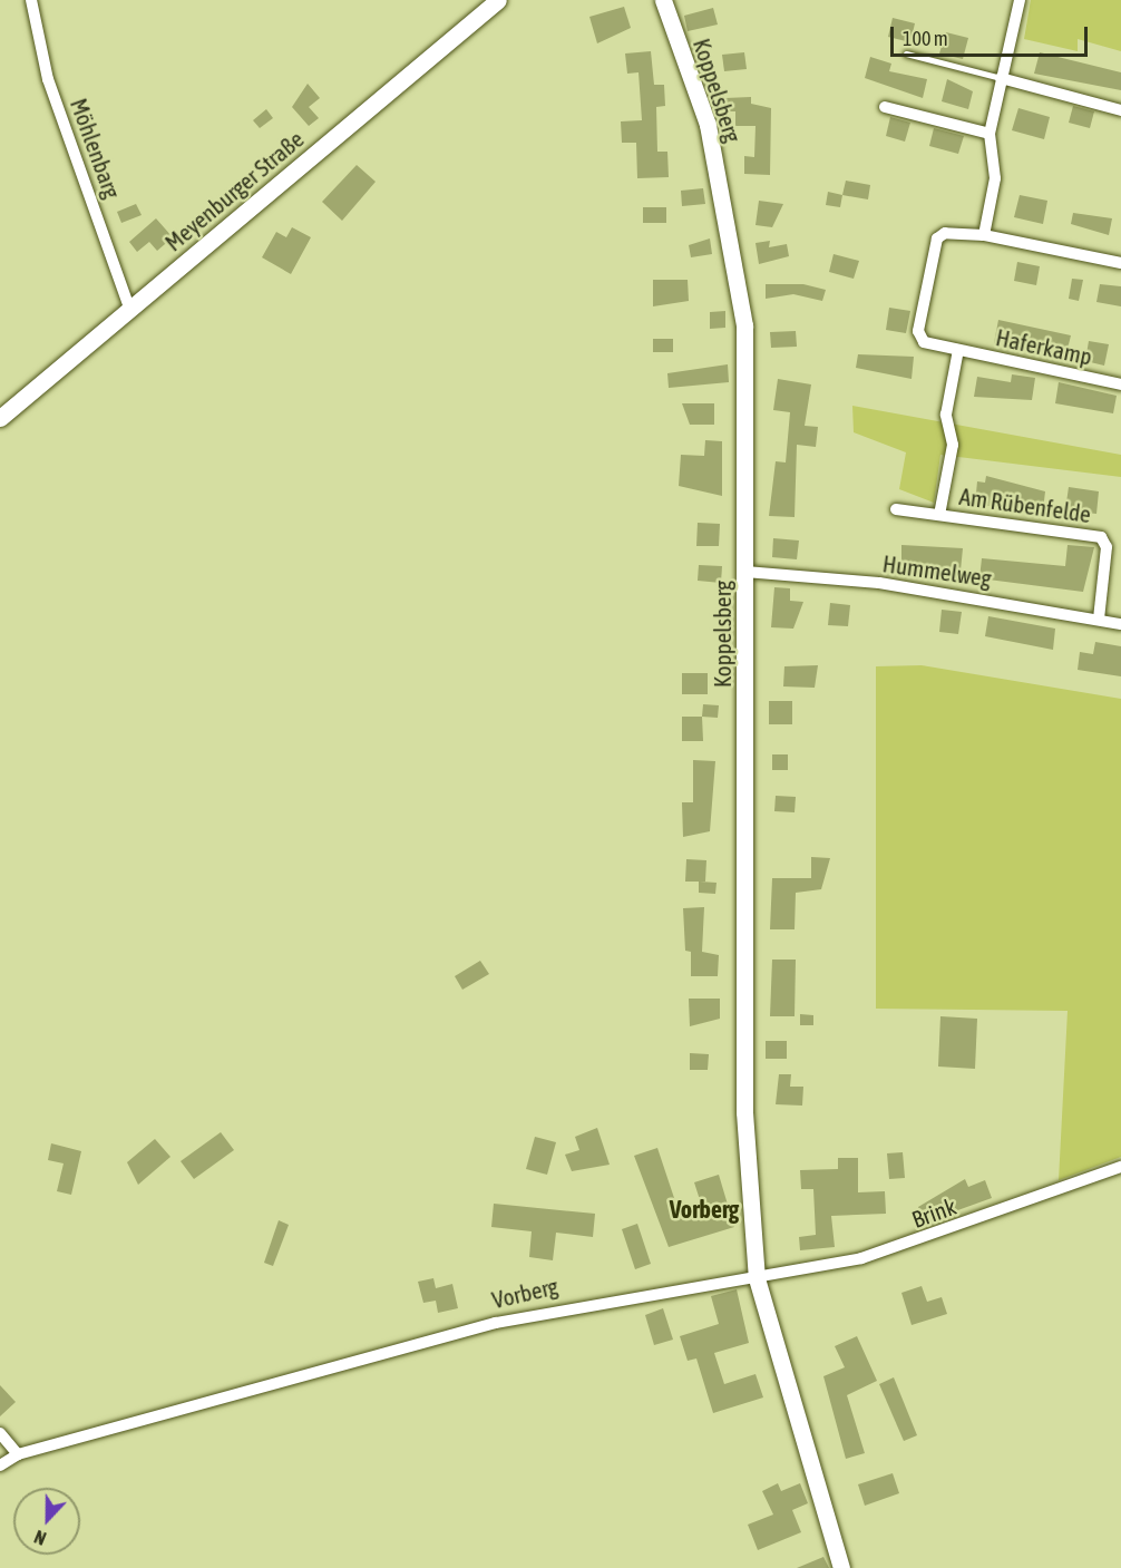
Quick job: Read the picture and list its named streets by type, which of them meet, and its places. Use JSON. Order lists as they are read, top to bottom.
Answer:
{
  "streets": {
    "street": [
      "Koppelsberg",
      "Möhlenbarg",
      "Meyenburger Straße",
      "Haferkamp",
      "Am Rübenfelde",
      "Hummelweg",
      "Brink",
      "Vorberg"
    ]
  },
  "crossings": [
    ["Koppelsberg", "Hummelweg"],
    ["Koppelsberg", "Brink"],
    ["Koppelsberg", "Vorberg"],
    ["Möhlenbarg", "Meyenburger Straße"],
    ["Haferkamp", "Am Rübenfelde"],
    ["Am Rübenfelde", "Hummelweg"],
    ["Brink", "Vorberg"]
  ],
  "districts": ["Vorberg"],
  "scale_bar": "100 m",
  "north": "bottom"
}
